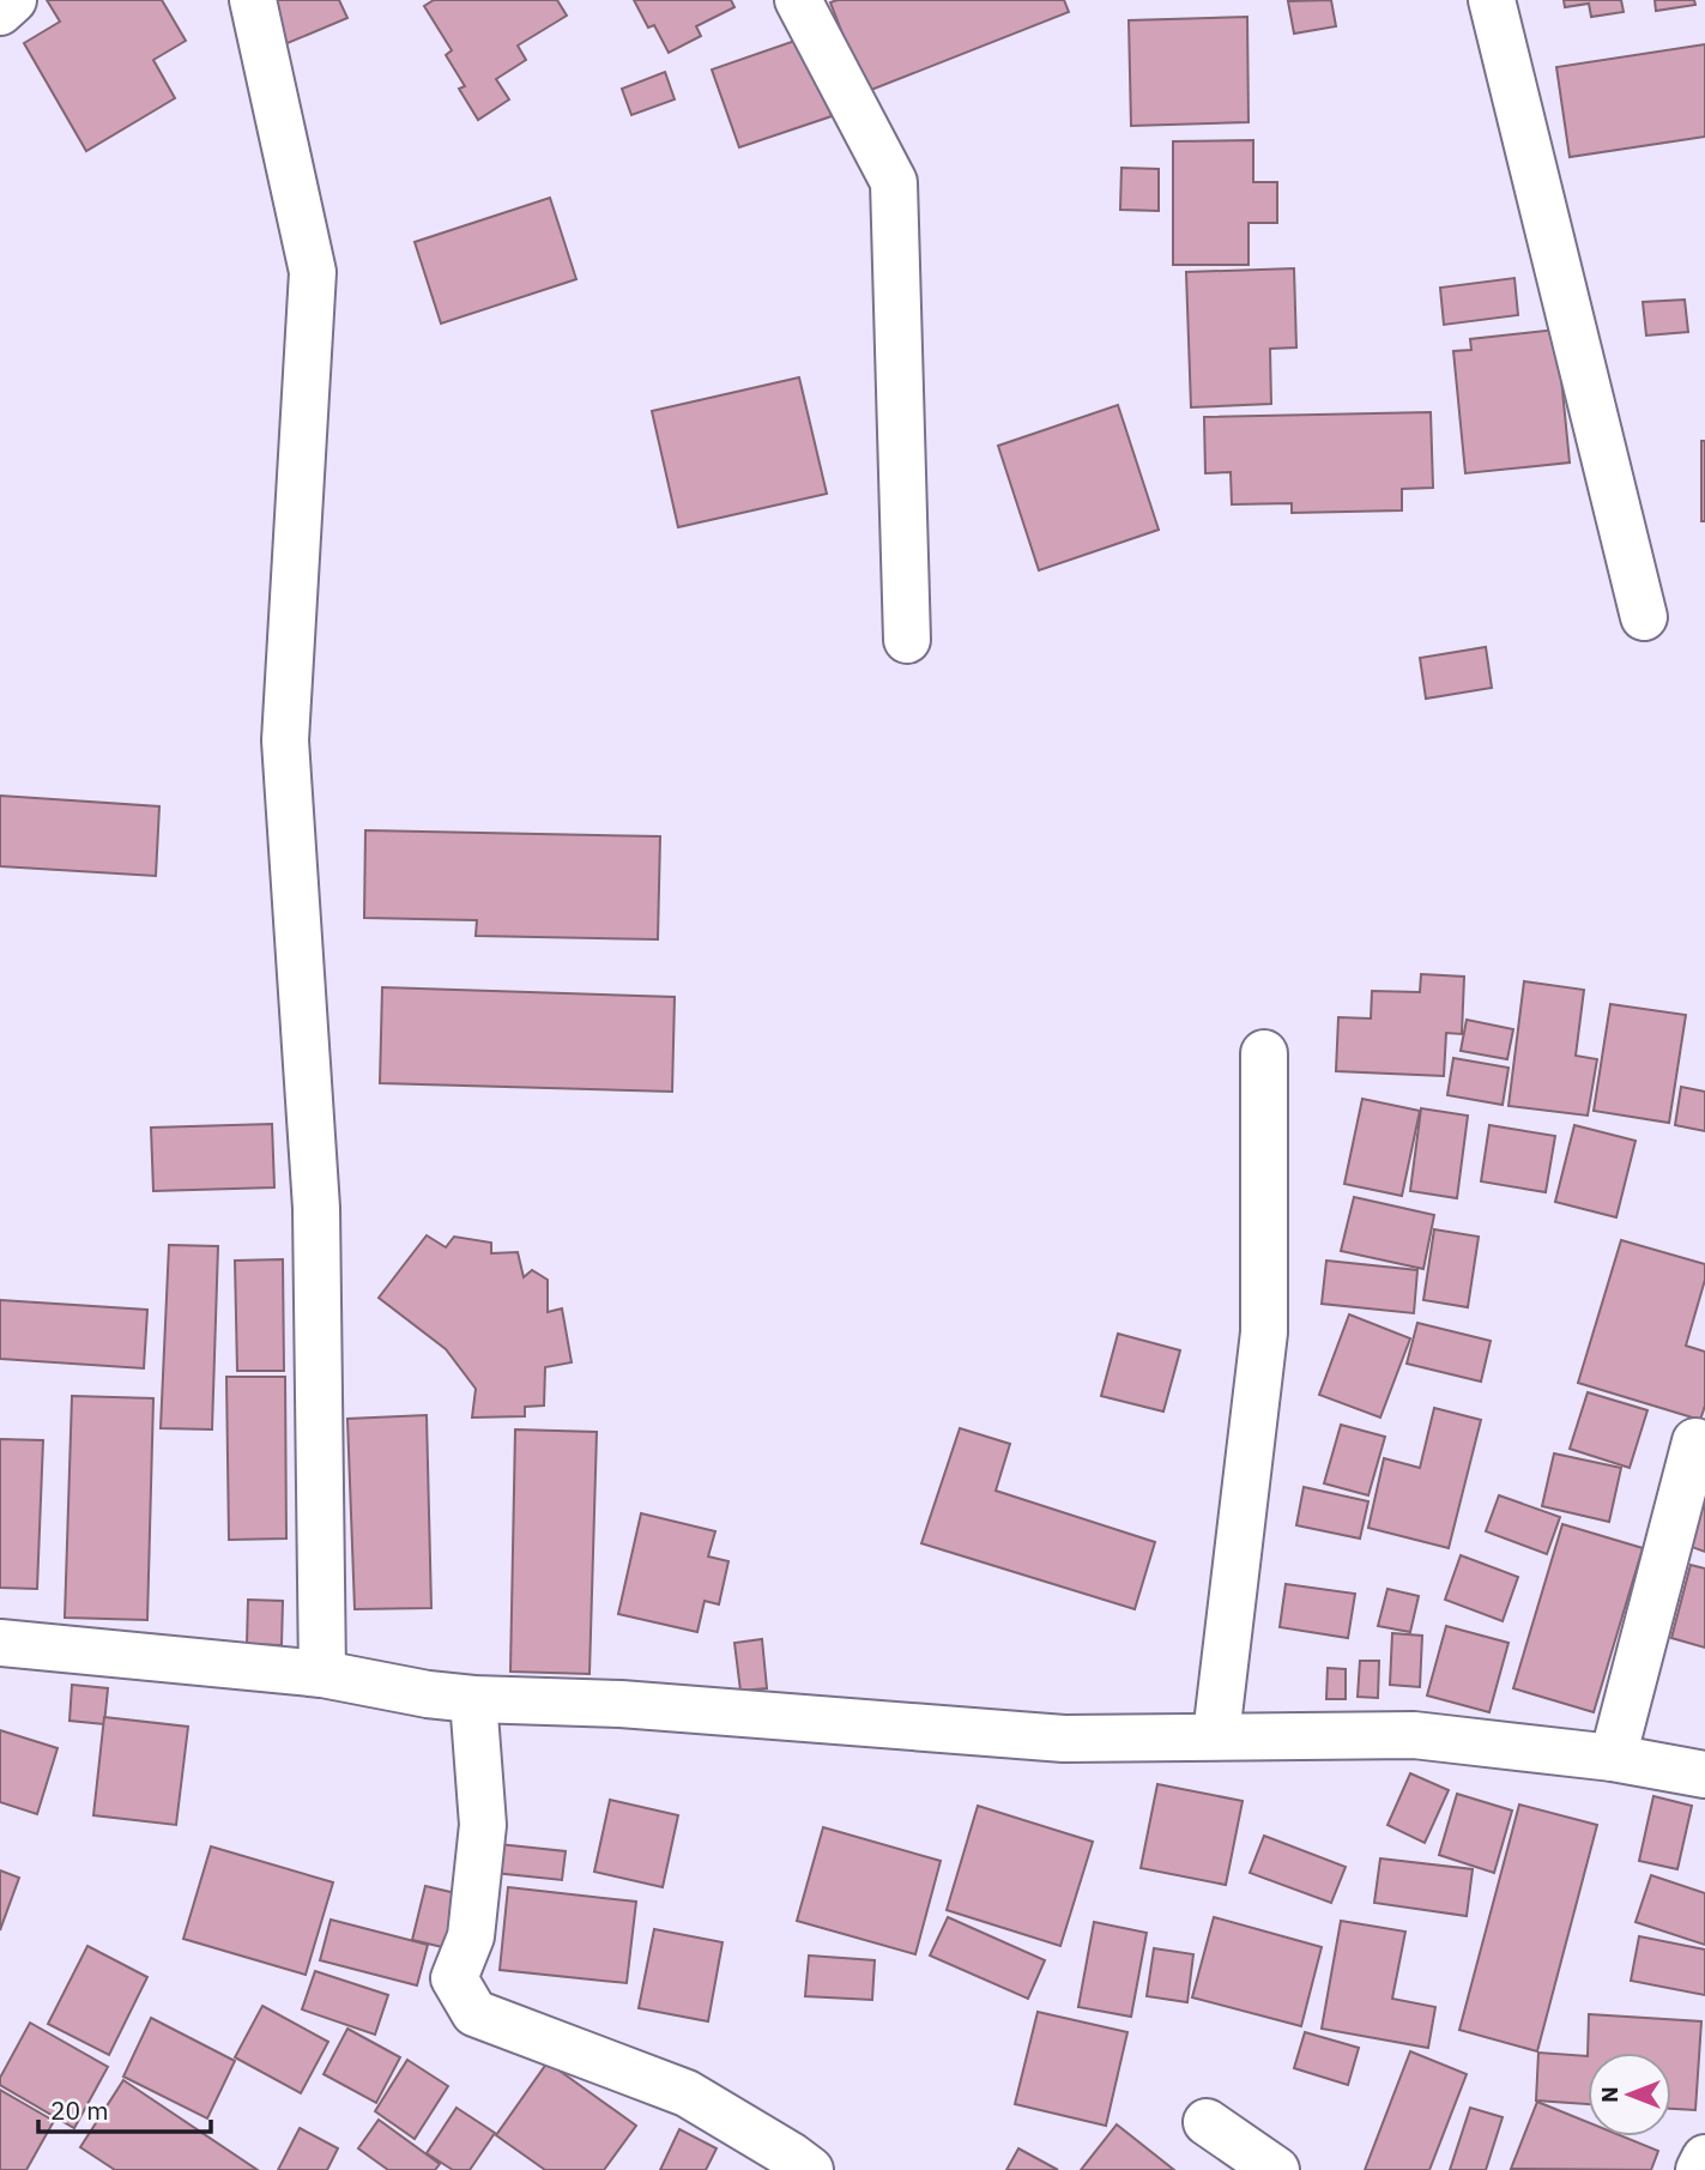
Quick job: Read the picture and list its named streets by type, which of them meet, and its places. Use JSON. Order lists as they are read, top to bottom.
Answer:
{
  "scale_bar": "20 m",
  "north": "left"
}
